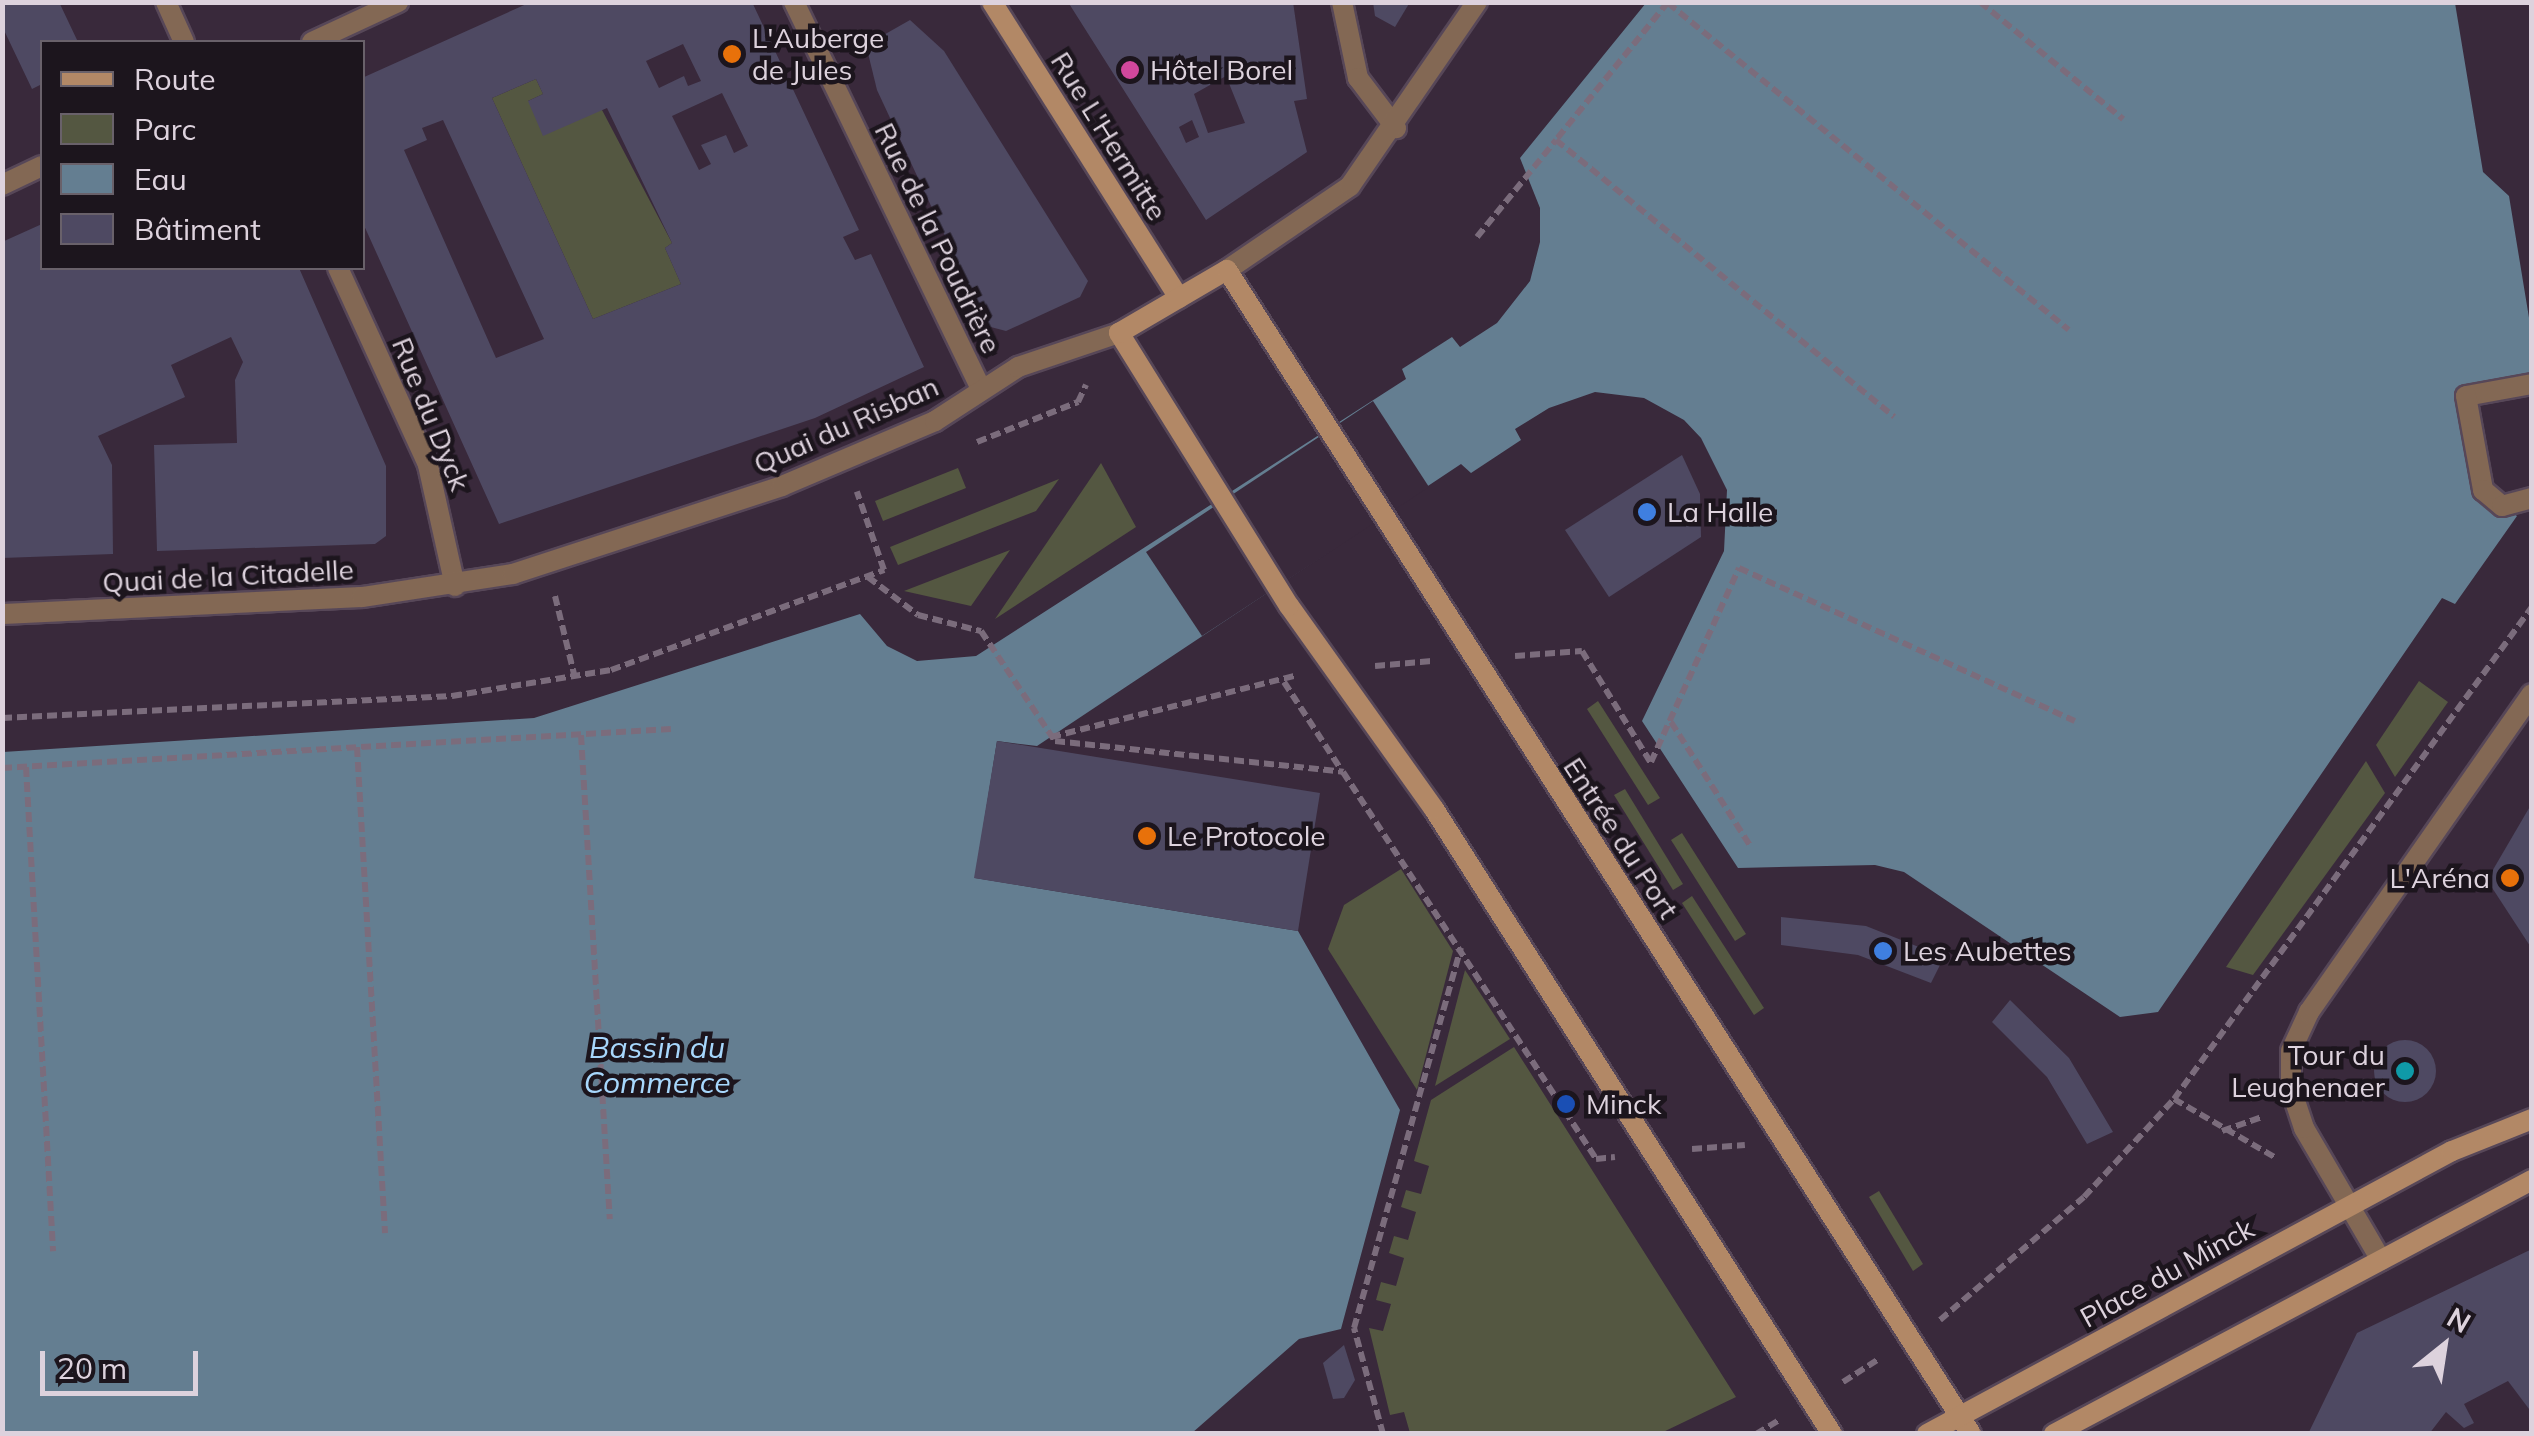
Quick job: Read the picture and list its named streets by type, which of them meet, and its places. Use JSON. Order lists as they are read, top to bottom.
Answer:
{
  "streets": {
    "main road": [
      "Rue L'Hermitte",
      "Quai du Risban",
      "Entrée du Port",
      "Place du Minck"
    ],
    "street": ["Rue de la Poudrière", "Rue du Dyck", "Quai de la Citadelle"]
  },
  "crossings": [
    ["Rue L'Hermitte", "Quai du Risban"],
    ["Rue de la Poudrière", "Quai du Risban"],
    ["Rue du Dyck", "Quai du Risban"],
    ["Rue du Dyck", "Quai de la Citadelle"],
    ["Quai du Risban", "Quai de la Citadelle"],
    ["Quai du Risban", "Entrée du Port"],
    ["Entrée du Port", "Place du Minck"]
  ],
  "water": ["Bassin du Commerce"],
  "places": [
    "L'Auberge de Jules",
    "Hôtel Borel",
    "La Halle",
    "Le Protocole",
    "L'Aréna",
    "Les Aubettes",
    "Tour du Leughenaer",
    "Minck"
  ],
  "legend": [
    "Route",
    "Parc",
    "Eau",
    "Bâtiment"
  ],
  "scale_bar": "20 m",
  "north": "top right"
}
